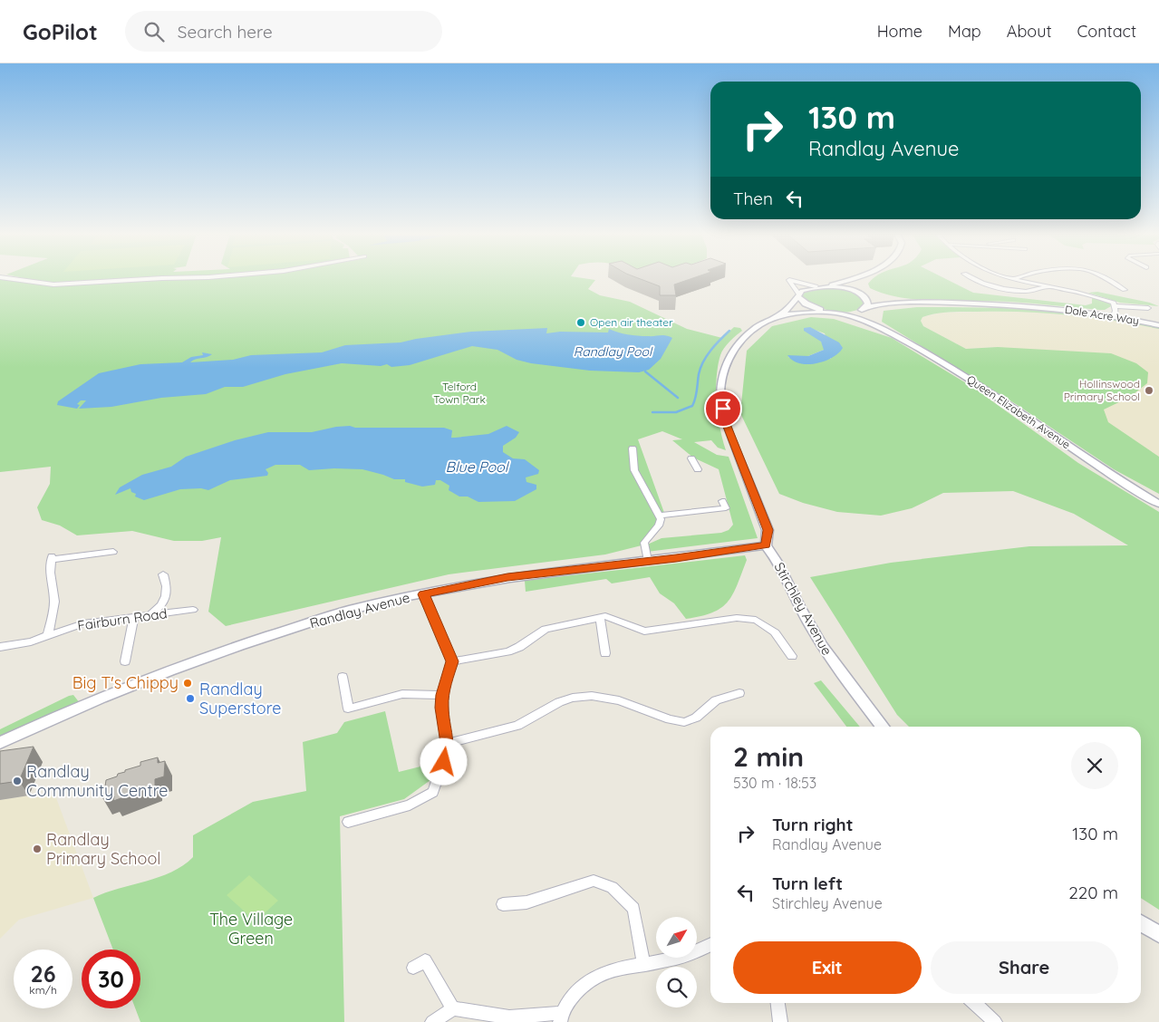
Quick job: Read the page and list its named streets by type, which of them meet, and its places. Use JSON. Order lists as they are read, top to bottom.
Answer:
{
  "streets": {
    "street": [
      "Dale Acre Way",
      "Queen Elizabeth Avenue",
      "Stirchley Avenue",
      "Randlay Avenue",
      "Fairburn Road"
    ]
  },
  "crossings": [
    ["Dale Acre Way", "Queen Elizabeth Avenue"],
    ["Stirchley Avenue", "Randlay Avenue"]
  ],
  "water": ["Randlay Pool", "Blue Pool"],
  "parks": ["Telford Town Park", "The Village Green"],
  "places": [
    "Open air theater",
    "Hollinswood Primary School",
    "Big T's Chippy",
    "Randlay Superstore",
    "Randlay Community Centre",
    "Randlay Primary School"
  ],
  "north": "top right",
  "page": {
    "header": "GoPilot",
    "search": "Search here",
    "nav": [
      "Home",
      "Map",
      "About",
      "Contact"
    ],
    "turn": ["130 m", "Randlay Avenue"],
    "then": "Then",
    "heading": ["2 min", "530 m · 18:53"],
    "list": [
      {
        "name": "Turn right",
        "note": "Randlay Avenue",
        "value": "130 m"
      },
      {
        "name": "Turn left",
        "note": "Stirchley Avenue",
        "value": "220 m"
      }
    ],
    "buttons": ["Exit", "Share"],
    "speed": "26 km/h",
    "limit": "30"
  }
}
